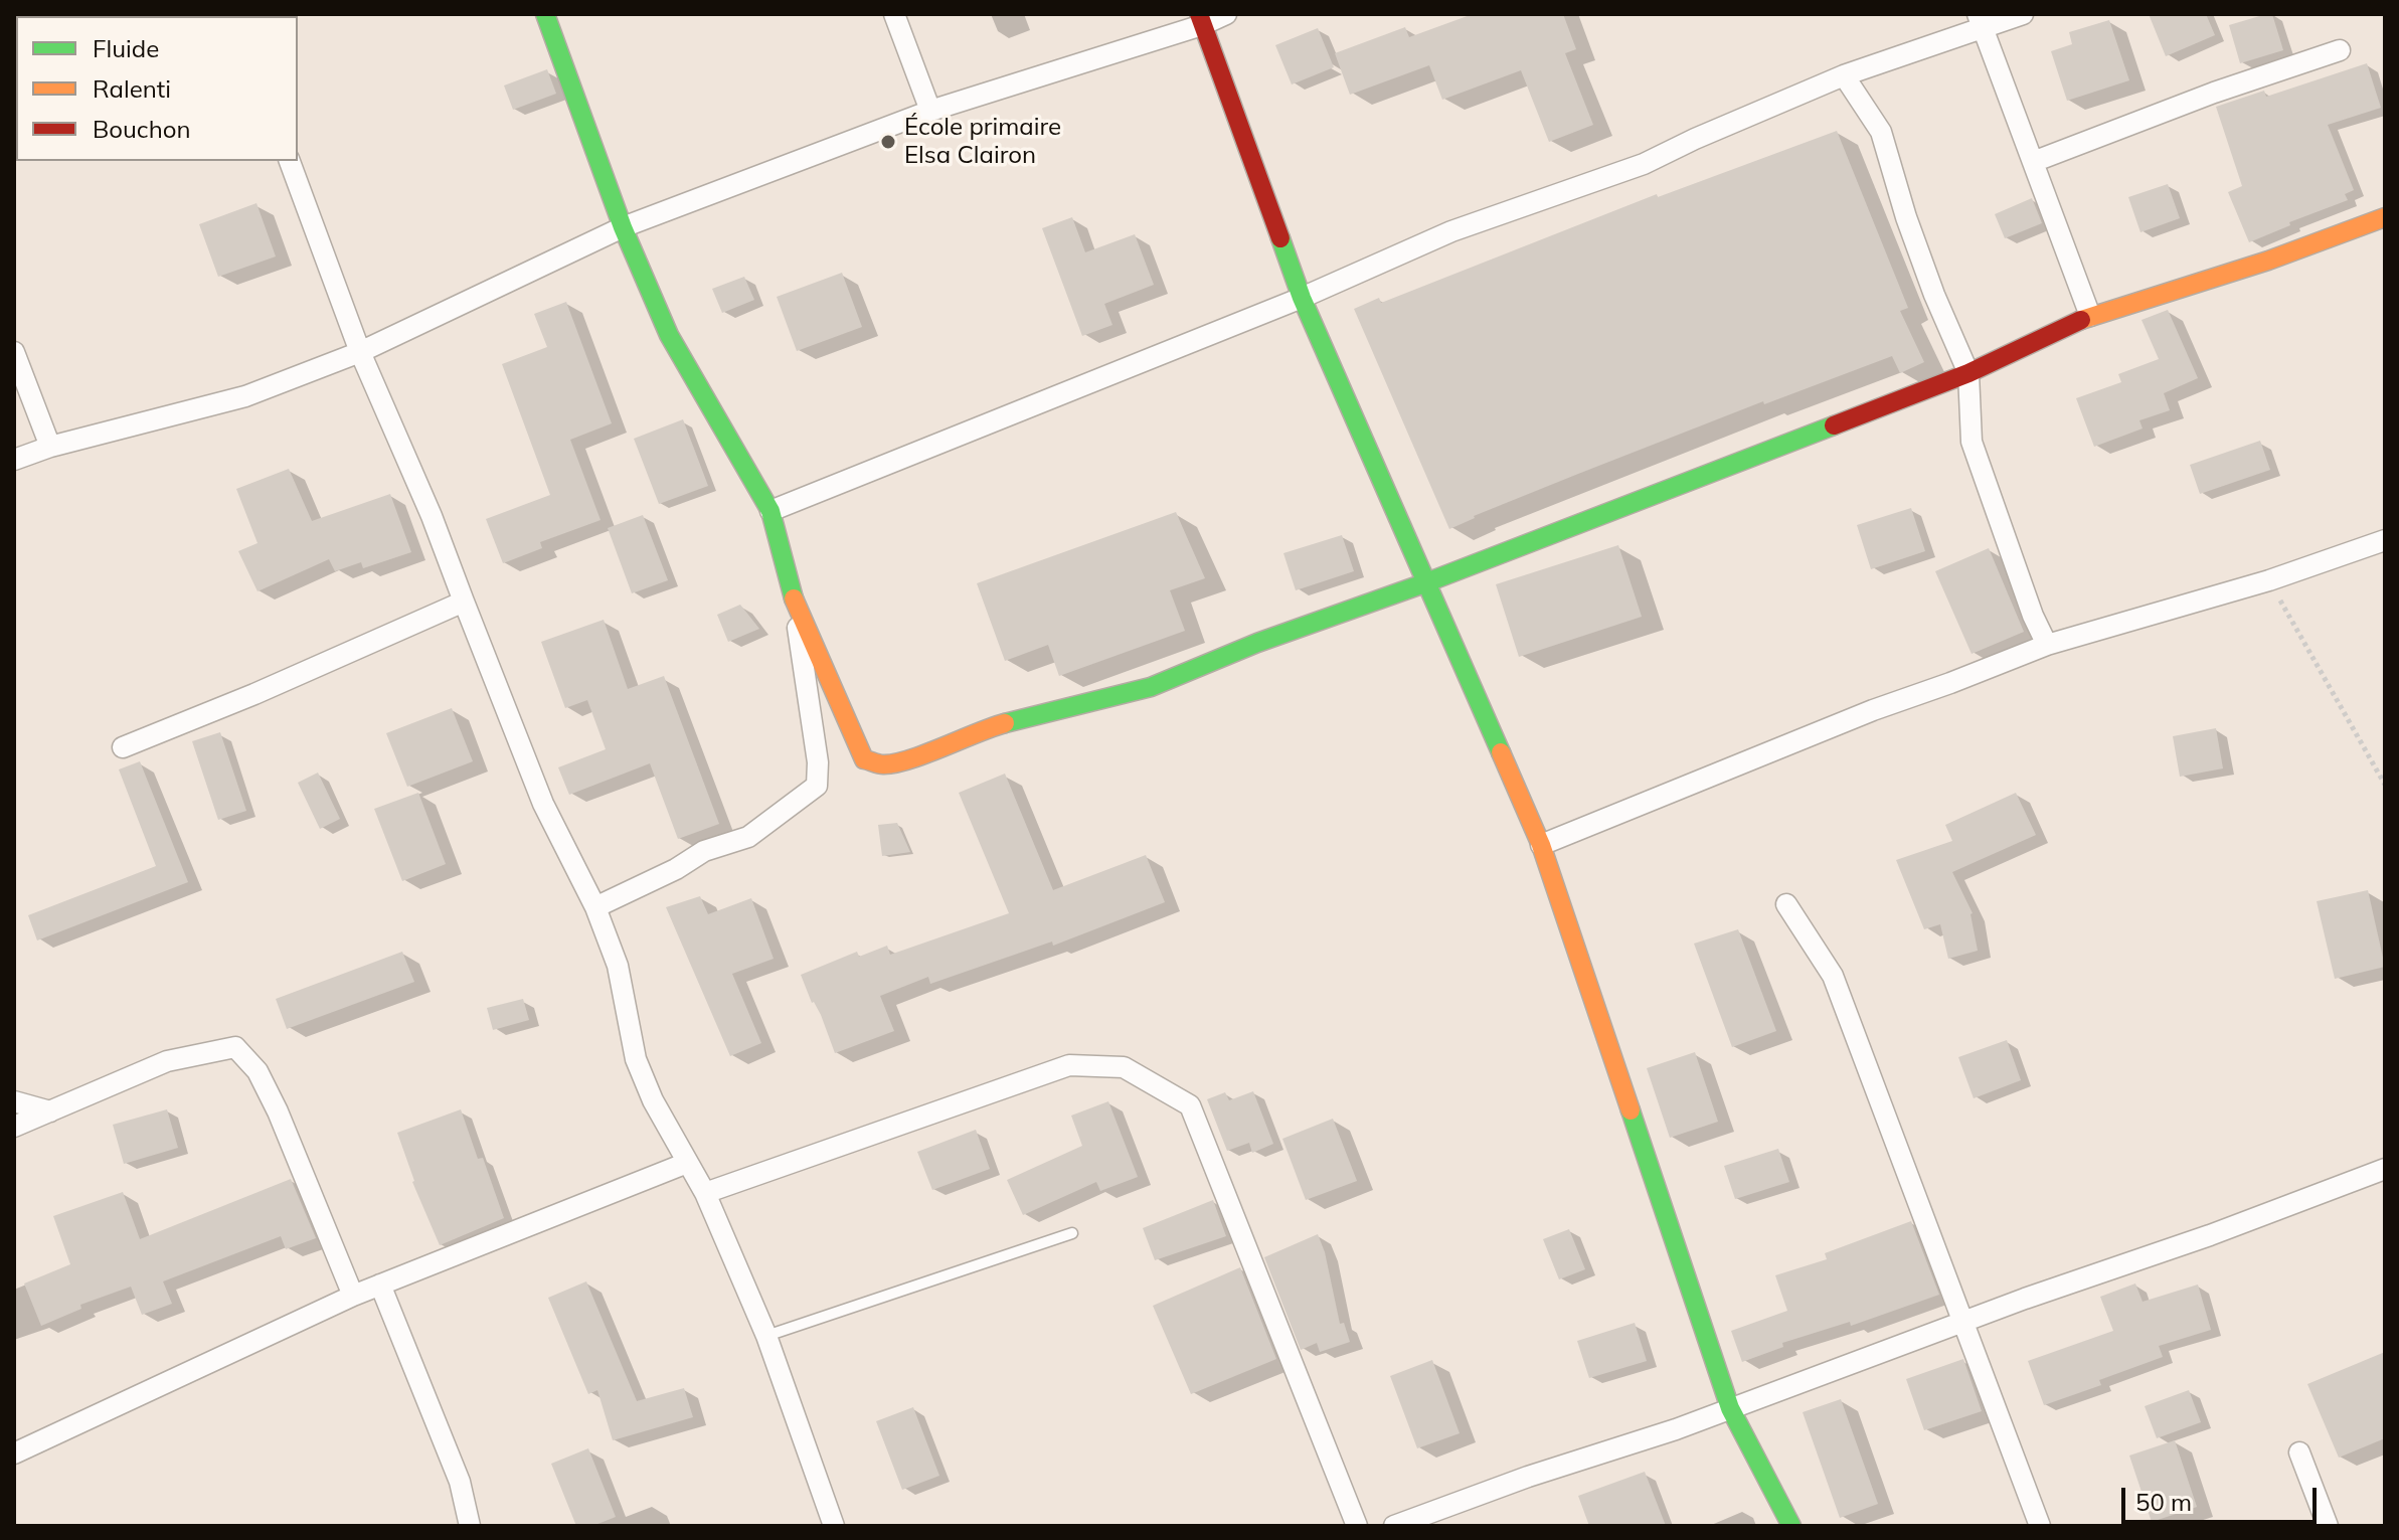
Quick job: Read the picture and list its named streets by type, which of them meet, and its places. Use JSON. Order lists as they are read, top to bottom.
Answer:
{
  "places": ["École primaire Elsa Clairon"],
  "legend": ["Fluide", "Ralenti", "Bouchon"],
  "scale_bar": "50 m"
}
